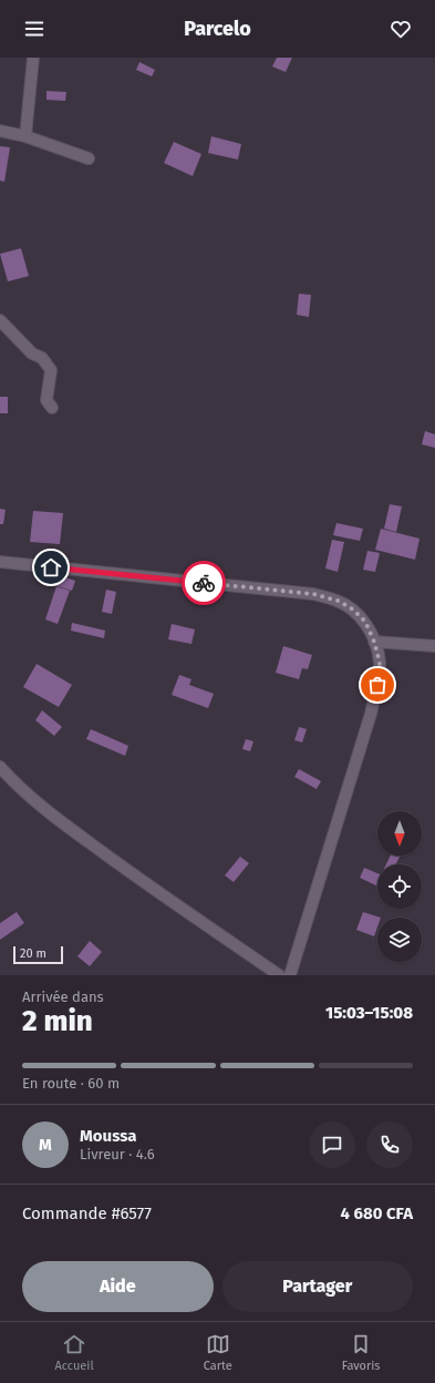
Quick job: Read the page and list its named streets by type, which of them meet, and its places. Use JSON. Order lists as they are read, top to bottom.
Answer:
{
  "scale_bar": "20 m",
  "north": "bottom",
  "page": {
    "header": "Parcelo",
    "scale": "20 m",
    "heading": ["2 min", "Arrivée dans", "15:03–15:08"],
    "panel": [
      "Moussa",
      "Livreur · 4.6",
      "Commande #6577",
      "4 680 CFA"
    ],
    "bar": "En route · 60 m",
    "round": "M",
    "buttons": ["Aide", "Partager"],
    "tabs": ["Accueil", "Carte", "Favoris"]
  }
}
